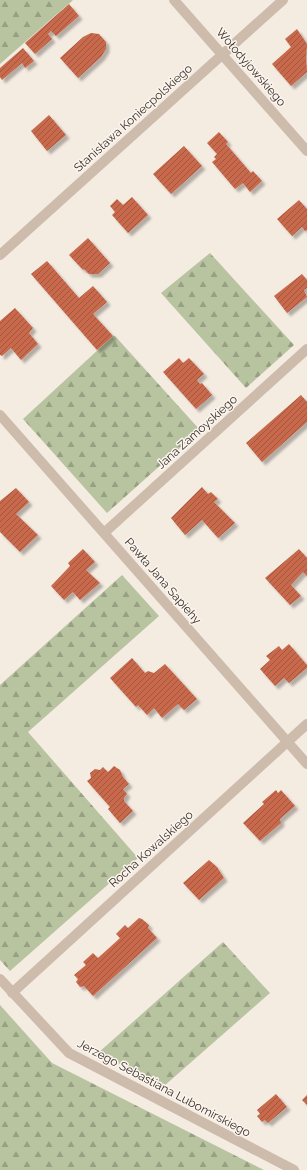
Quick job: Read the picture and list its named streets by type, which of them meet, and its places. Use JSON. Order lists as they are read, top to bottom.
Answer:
{
  "streets": {
    "street": [
      "Wołodyjowskiego",
      "Stanisława Koniecpolskiego",
      "Jana Zamoyskiego",
      "Pawła Jana Sapiehy",
      "Rocha Kowalskiego",
      "Jerzego Sebastiana Lubomirskiego"
    ]
  },
  "crossings": [
    ["Wołodyjowskiego", "Stanisława Koniecpolskiego"],
    ["Jana Zamoyskiego", "Pawła Jana Sapiehy"],
    ["Pawła Jana Sapiehy", "Rocha Kowalskiego"],
    ["Rocha Kowalskiego", "Jerzego Sebastiana Lubomirskiego"]
  ]
}
